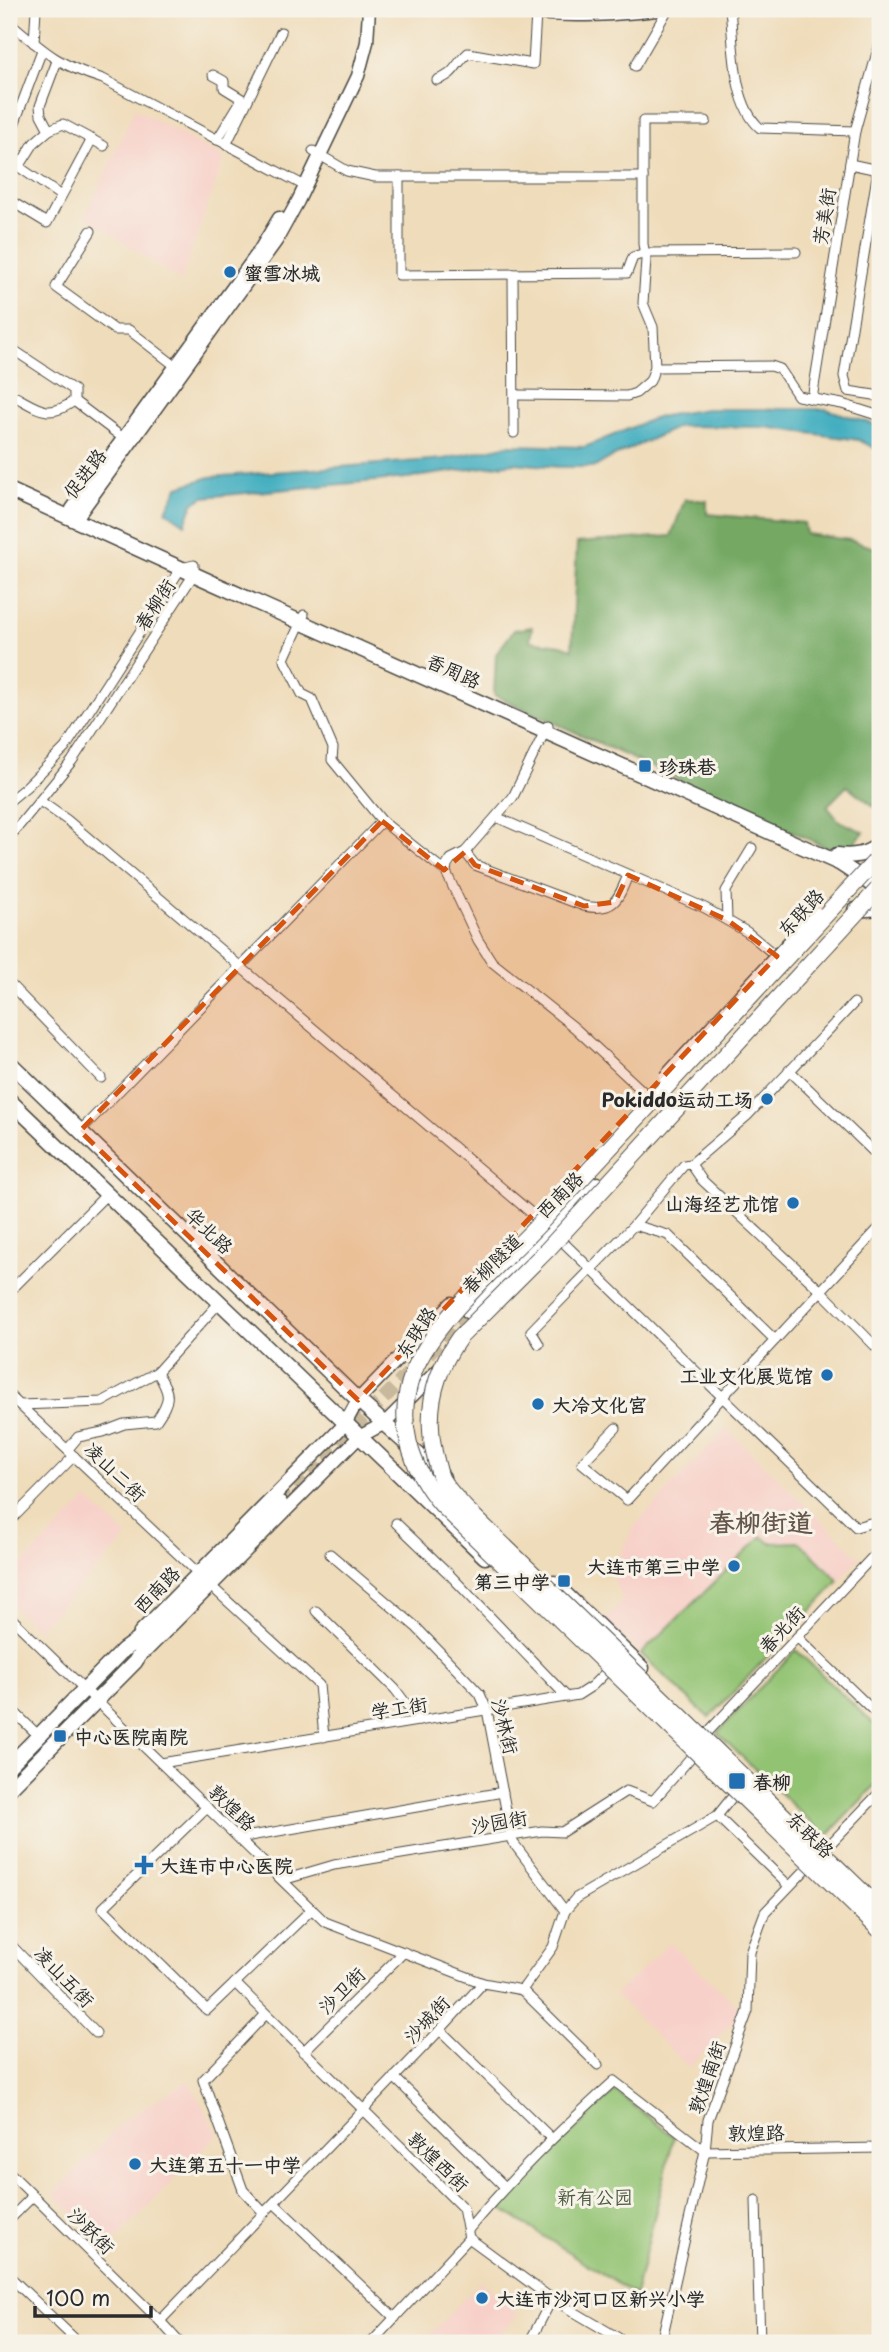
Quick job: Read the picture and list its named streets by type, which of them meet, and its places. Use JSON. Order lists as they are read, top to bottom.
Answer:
{
  "streets": {
    "highway": ["东联路"],
    "main road": [
      "促进路",
      "香周路",
      "西南路",
      "华北路",
      "春柳隧道"
    ],
    "street": [
      "芳美街",
      "春柳街",
      "凌山二街",
      "春光街",
      "学工街",
      "沙林街",
      "敦煌路",
      "沙园街",
      "凌山五街",
      "沙卫街",
      "沙城街",
      "敦煌南街",
      "敦煌西街",
      "沙跃街"
    ]
  },
  "crossings": [
    ["促进路", "香周路"],
    ["春柳街", "香周路"],
    ["香周路", "东联路"],
    ["香周路", "西南路"],
    ["东联路", "西南路"],
    ["西南路", "华北路"],
    ["西南路", "春柳隧道"],
    ["西南路", "凌山二街"],
    ["西南路", "敦煌路"],
    ["华北路", "春光街"],
    ["华北路", "学工街"],
    ["华北路", "敦煌南街"],
    ["学工街", "沙林街"],
    ["学工街", "敦煌路"],
    ["沙林街", "沙园街"],
    ["敦煌路", "沙园街"],
    ["敦煌路", "沙卫街"],
    ["敦煌路", "沙城街"],
    ["敦煌路", "敦煌南街"],
    ["敦煌路", "敦煌西街"],
    ["沙卫街", "敦煌西街"],
    ["沙城街", "敦煌西街"],
    ["沙城街", "沙跃街"]
  ],
  "districts": ["春柳街道"],
  "parks": ["新有公园"],
  "places": {
    "other": [
      "蜜雪冰城",
      "Pokiddo运动工场",
      "山海经艺术馆",
      "工业文化展览馆",
      "大冷文化宫",
      "大连市第三中学",
      "大连第五十一中学",
      "大连市沙河口区新兴小学"
    ],
    "transit": [
      "珍珠巷",
      "第三中学",
      "中心医院南院",
      "春柳"
    ],
    "health": ["大连市中心医院"]
  },
  "scale_bar": "100 m"
}
